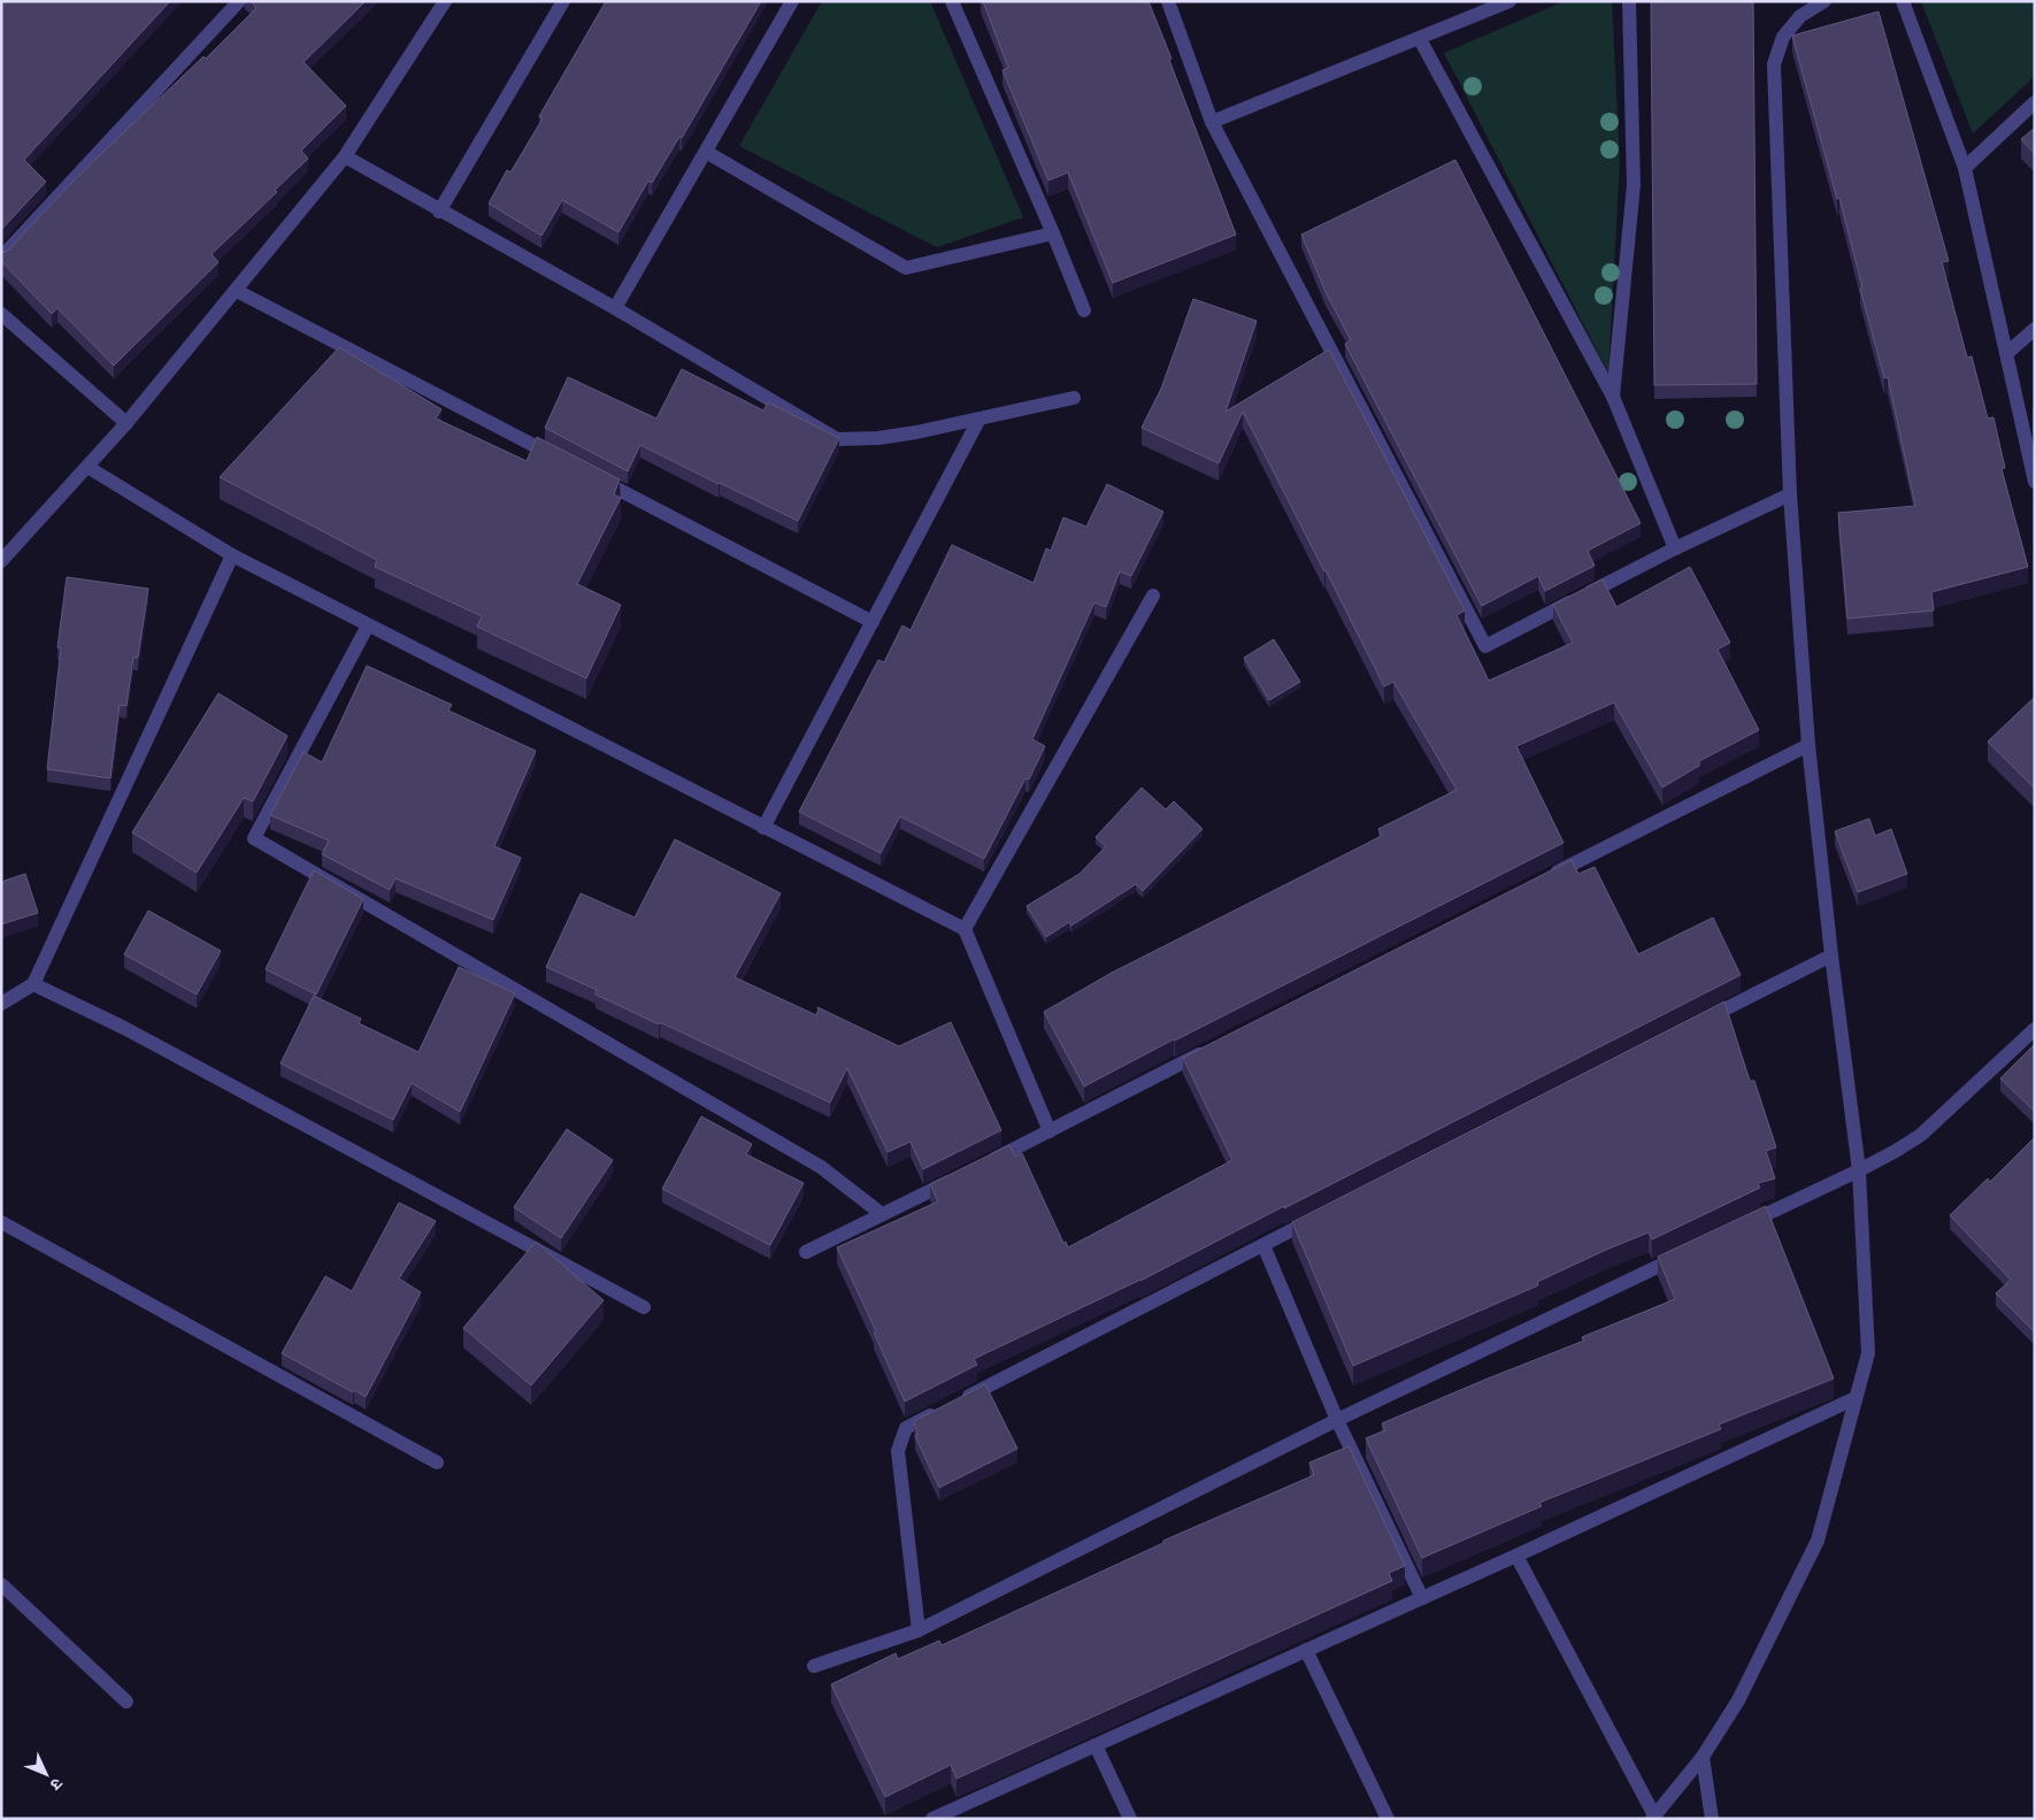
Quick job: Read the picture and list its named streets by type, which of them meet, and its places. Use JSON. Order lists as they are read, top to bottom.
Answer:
{
  "north": "bottom right"
}
